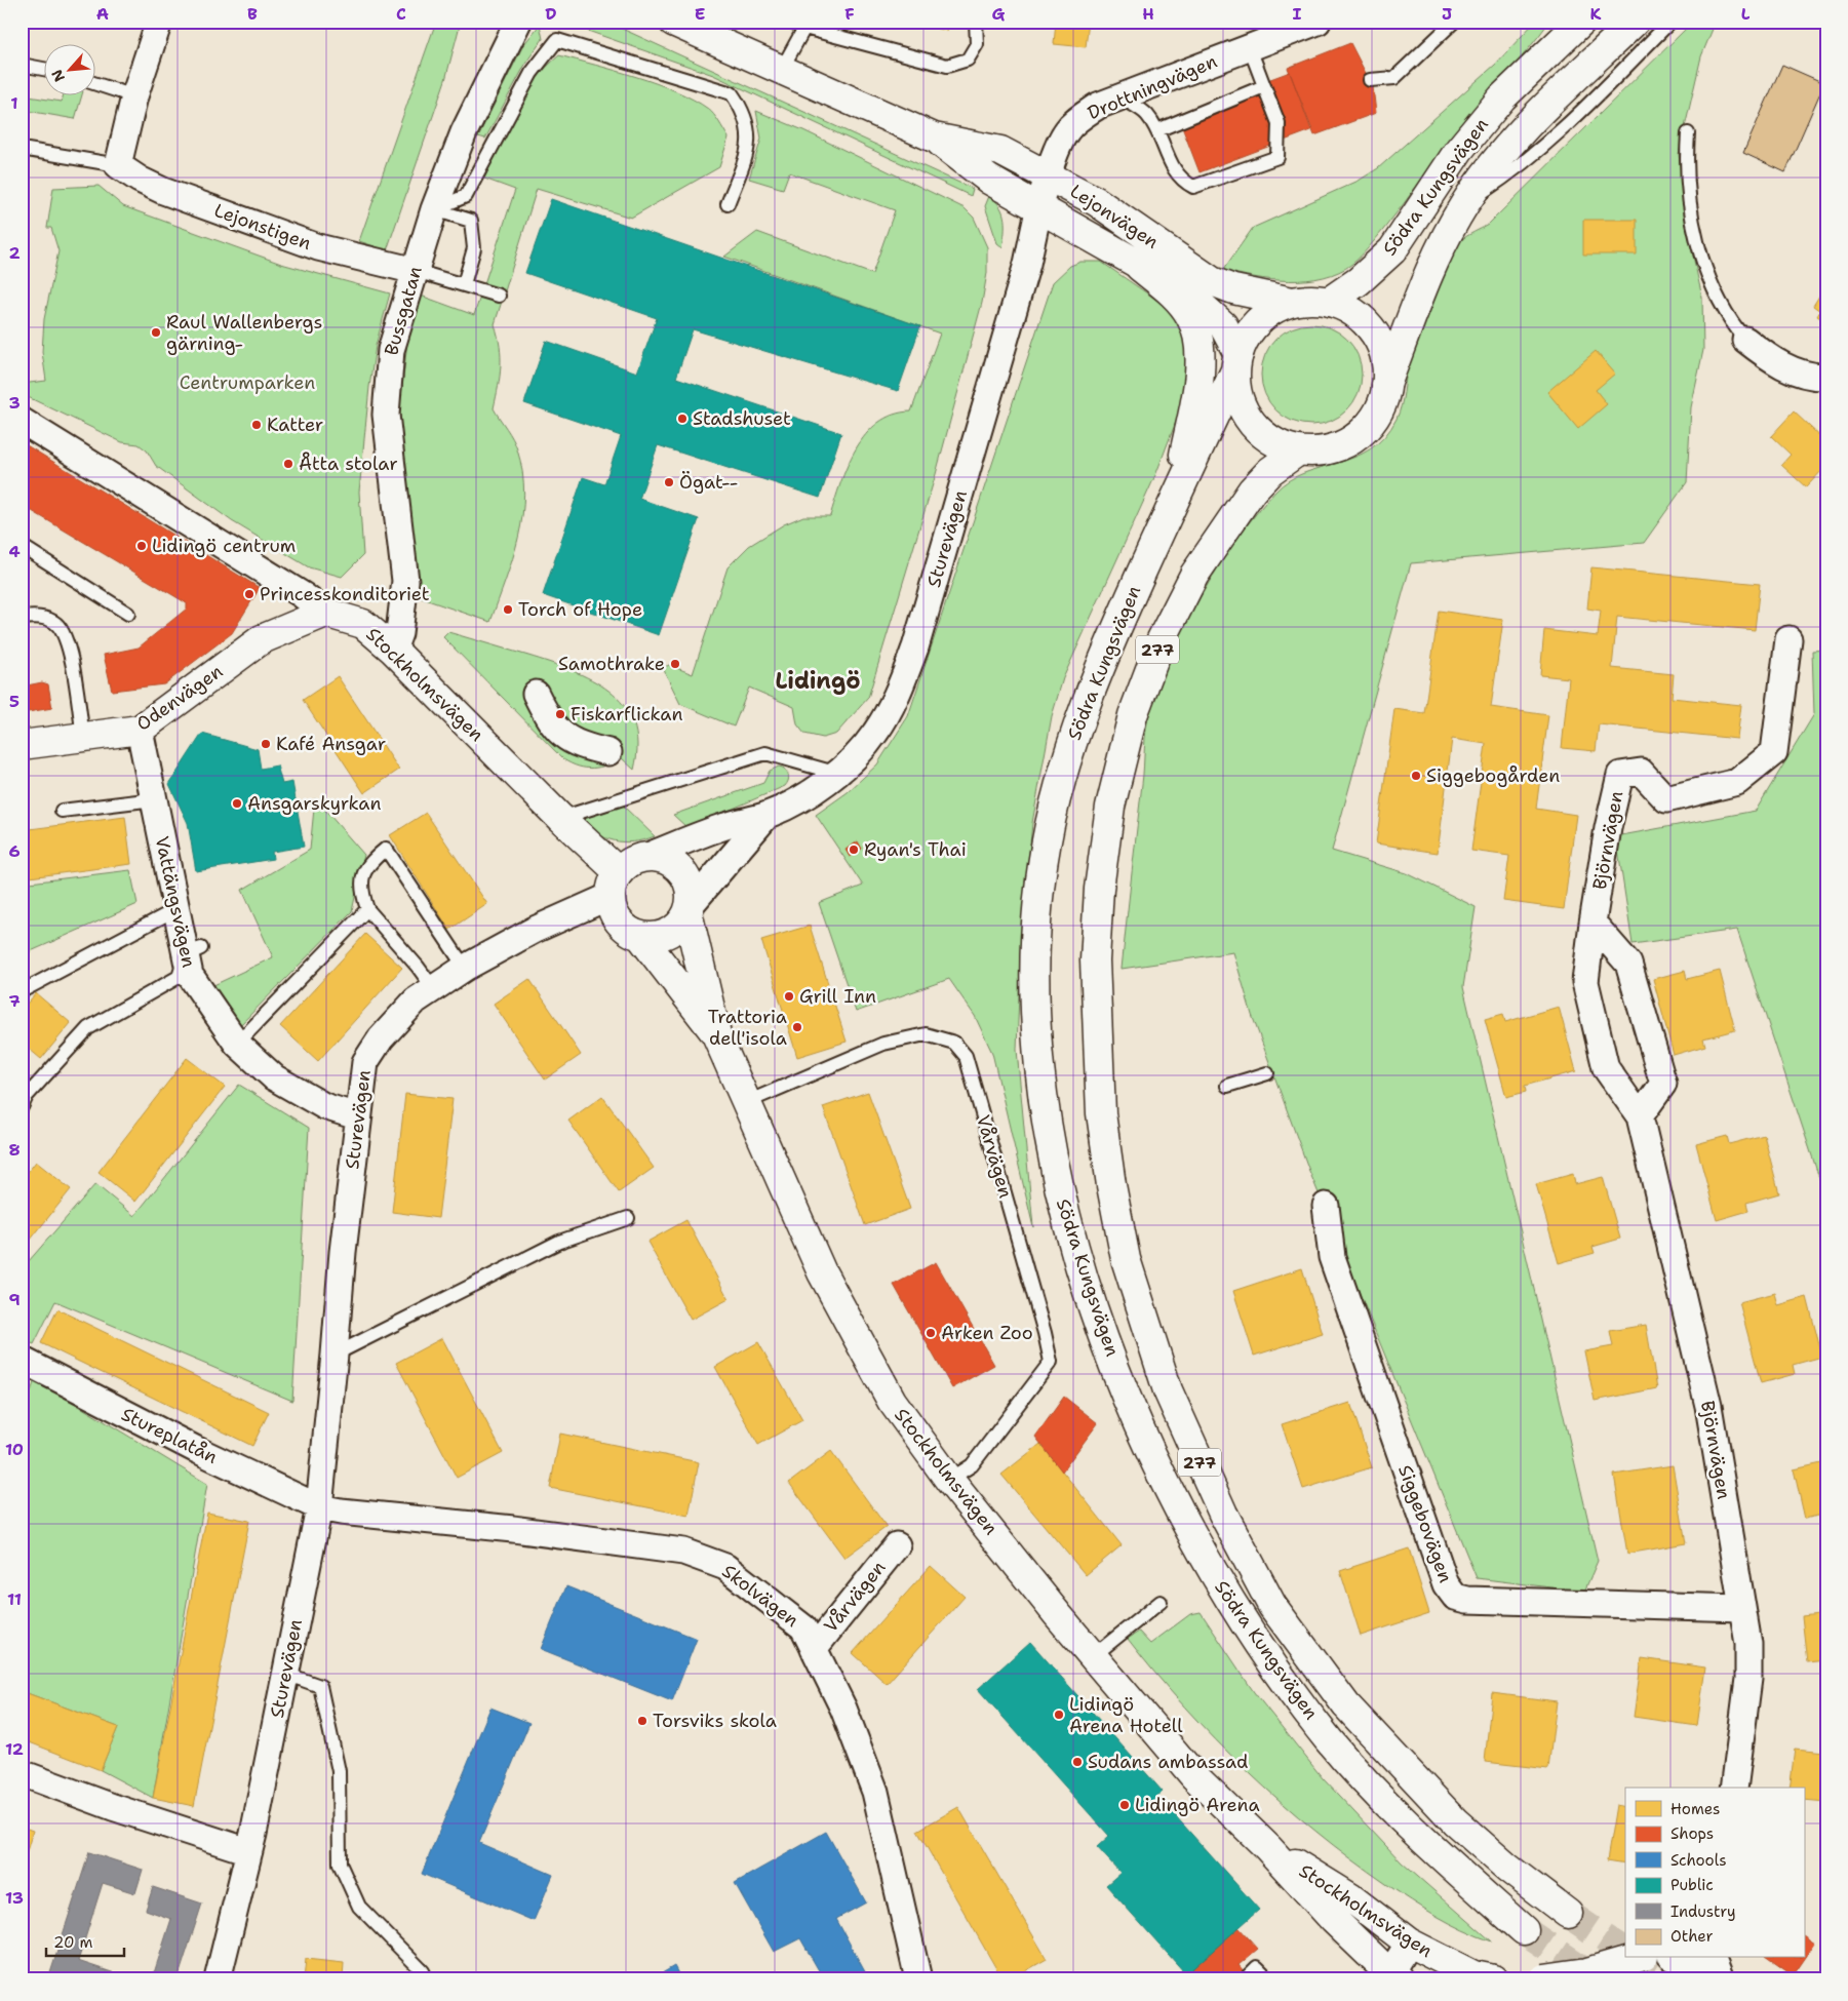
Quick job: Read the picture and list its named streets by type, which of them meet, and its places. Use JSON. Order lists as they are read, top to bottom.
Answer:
{
  "streets": {
    "main road": [
      "Södra Kungsvägen",
      "Lejonvägen",
      "277",
      "Stockholmsvägen",
      "Odenvägen"
    ],
    "street": [
      "Drottningvägen",
      "Lejonstigen",
      "Bussgatan",
      "Sturevägen",
      "Björnvägen",
      "Vattängsvägen",
      "Vårvägen",
      "Stureplatån",
      "Siggebovägen",
      "Skolvägen"
    ]
  },
  "crossings": [
    ["Drottningvägen", "Lejonvägen"],
    ["Drottningvägen", "Sturevägen"],
    ["Södra Kungsvägen", "Lejonvägen"],
    ["Lejonvägen", "Sturevägen"],
    ["Lejonstigen", "Bussgatan"],
    ["Bussgatan", "Stockholmsvägen"],
    ["Sturevägen", "Stockholmsvägen"],
    ["Sturevägen", "Vattängsvägen"],
    ["Sturevägen", "Stureplatån"],
    ["Sturevägen", "Skolvägen"],
    ["Stockholmsvägen", "Odenvägen"],
    ["Stockholmsvägen", "Vårvägen"],
    ["Odenvägen", "Vattängsvägen"],
    ["Björnvägen", "Siggebovägen"],
    ["Vårvägen", "Skolvägen"],
    ["Stureplatån", "Skolvägen"]
  ],
  "districts": ["Lidingö"],
  "parks": ["Centrumparken"],
  "places": [
    "Raul Wallenbergs gärning-",
    "Stadshuset",
    "Katter",
    "Åtta stolar",
    "Ögat--",
    "Lidingö centrum",
    "Princesskonditoriet",
    "Torch of Hope",
    "Samothrake",
    "Fiskarflickan",
    "Kafé Ansgar",
    "Siggebogården",
    "Ansgarskyrkan",
    "Ryan's Thai",
    "Grill Inn",
    "Trattoria dell'isola",
    "Arken Zoo",
    "Lidingö Arena Hotell",
    "Torsviks skola",
    "Sudans ambassad",
    "Lidingö Arena"
  ],
  "legend": [
    "Homes",
    "Shops",
    "Schools",
    "Public",
    "Industry",
    "Other"
  ],
  "scale_bar": "20 m",
  "north": "bottom left",
  "grid": {
    "columns": [
      "A",
      "B",
      "C",
      "D",
      "E",
      "F",
      "G",
      "H",
      "I",
      "J",
      "K",
      "L"
    ],
    "rows": [
      "1",
      "2",
      "3",
      "4",
      "5",
      "6",
      "7",
      "8",
      "9",
      "10",
      "11",
      "12",
      "13"
    ]
  }
}
